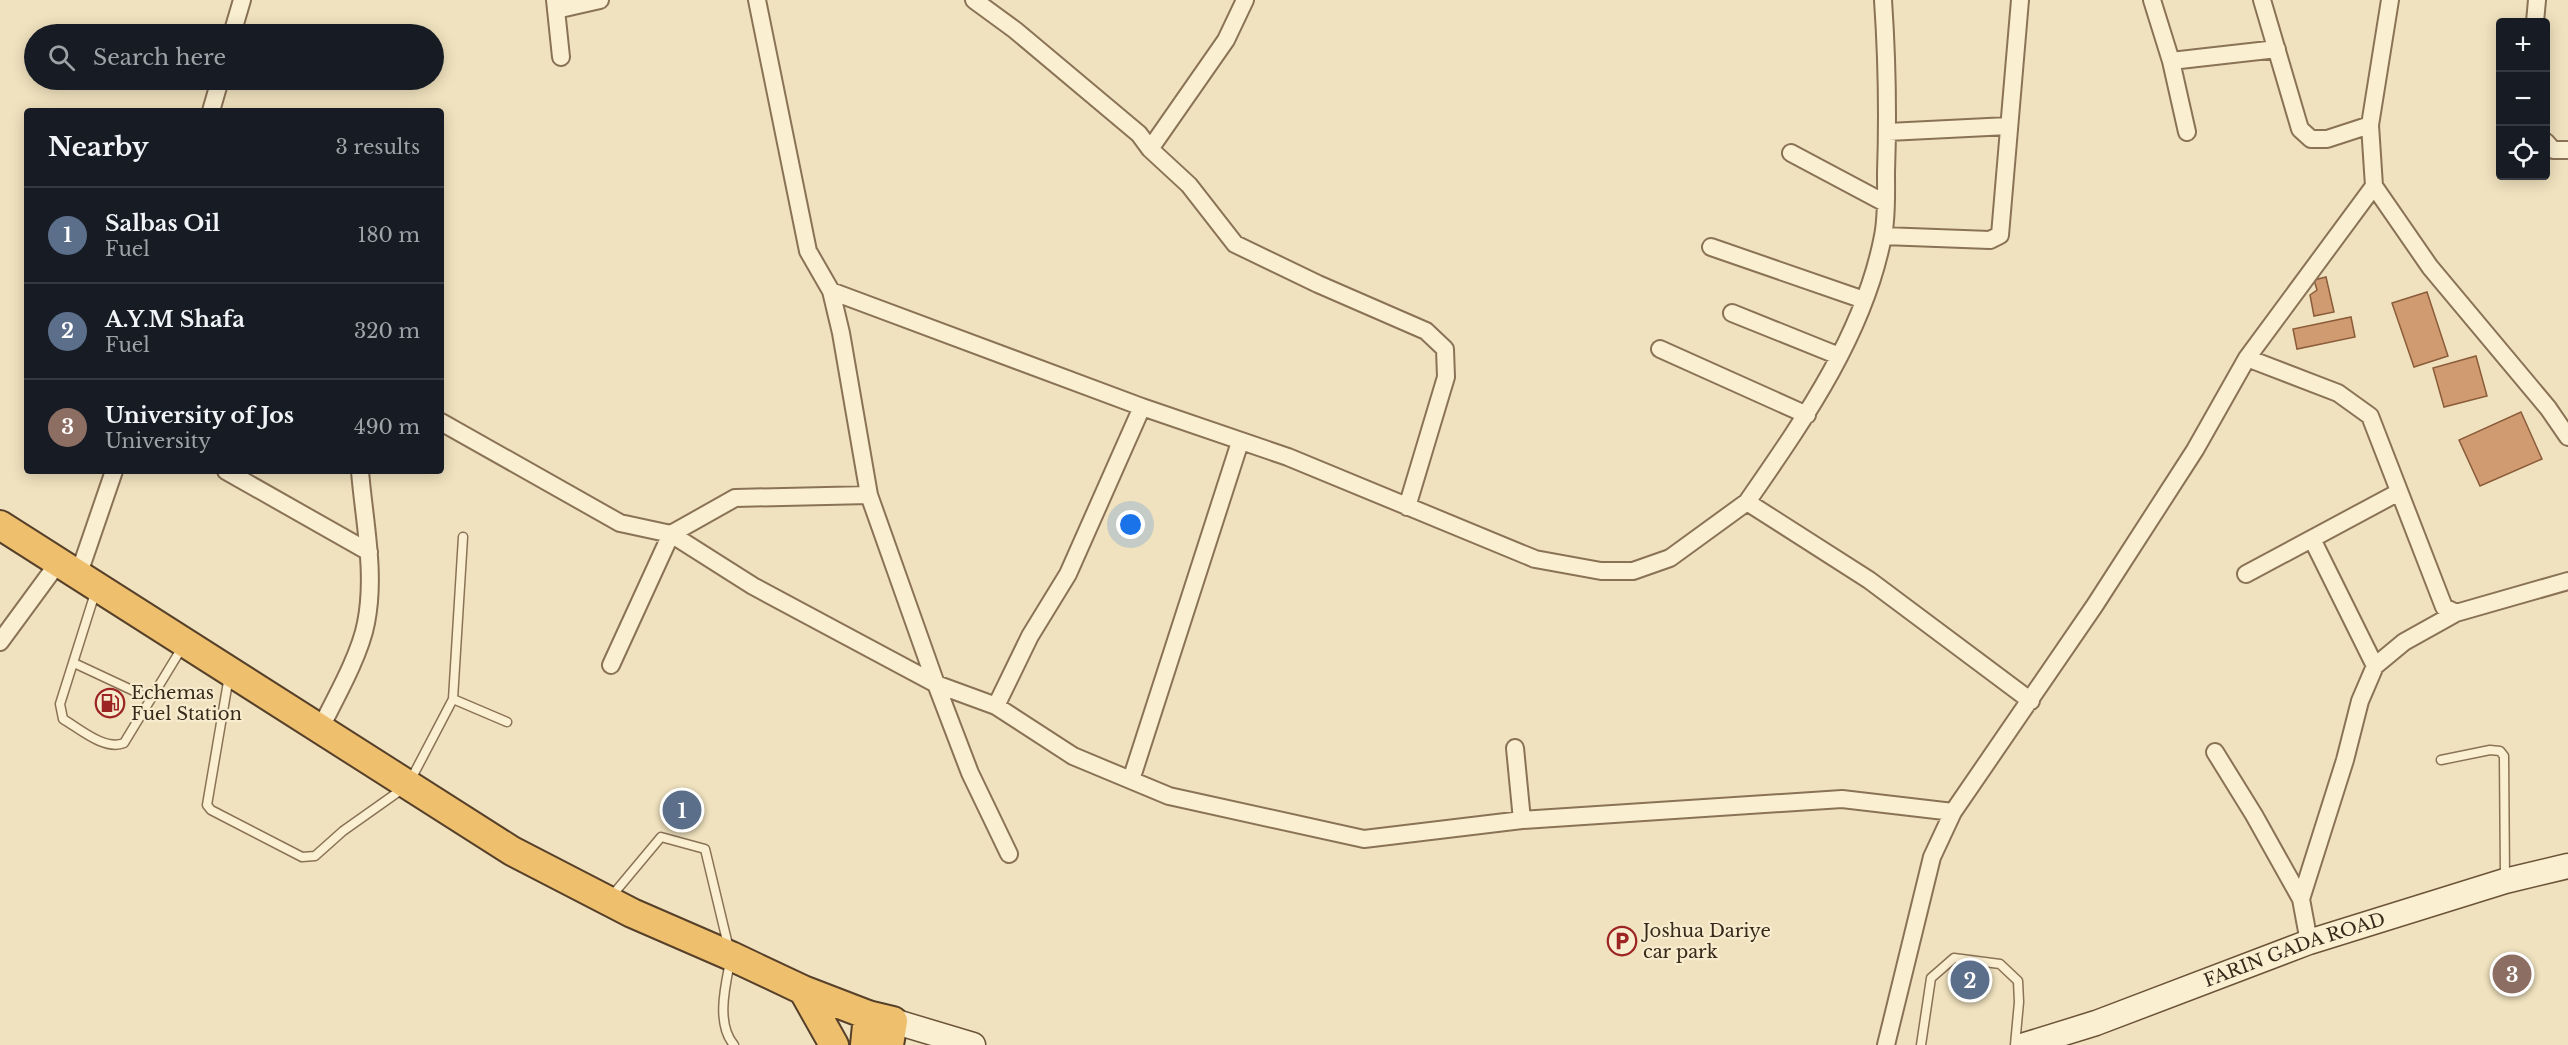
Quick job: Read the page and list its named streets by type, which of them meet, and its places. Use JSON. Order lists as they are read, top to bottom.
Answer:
{
  "streets": {
    "main road": ["FARIN GADA ROAD"]
  },
  "places": {
    "fuel station": ["Echemas Fuel Station"],
    "parking": ["Joshua Dariye car park"]
  },
  "page": {
    "map_buttons": ["+", "−"],
    "search": "Search here",
    "heading": ["Nearby", "3 results"],
    "list": [
      {
        "mark": "1",
        "name": "Salbas Oil",
        "note": "Fuel",
        "value": "180 m"
      },
      {
        "mark": "2",
        "name": "A.Y.M Shafa",
        "note": "Fuel",
        "value": "320 m"
      },
      {
        "mark": "3",
        "name": "University of Jos",
        "note": "University",
        "value": "490 m"
      }
    ],
    "pins": ["1", "3", "2"]
  }
}
